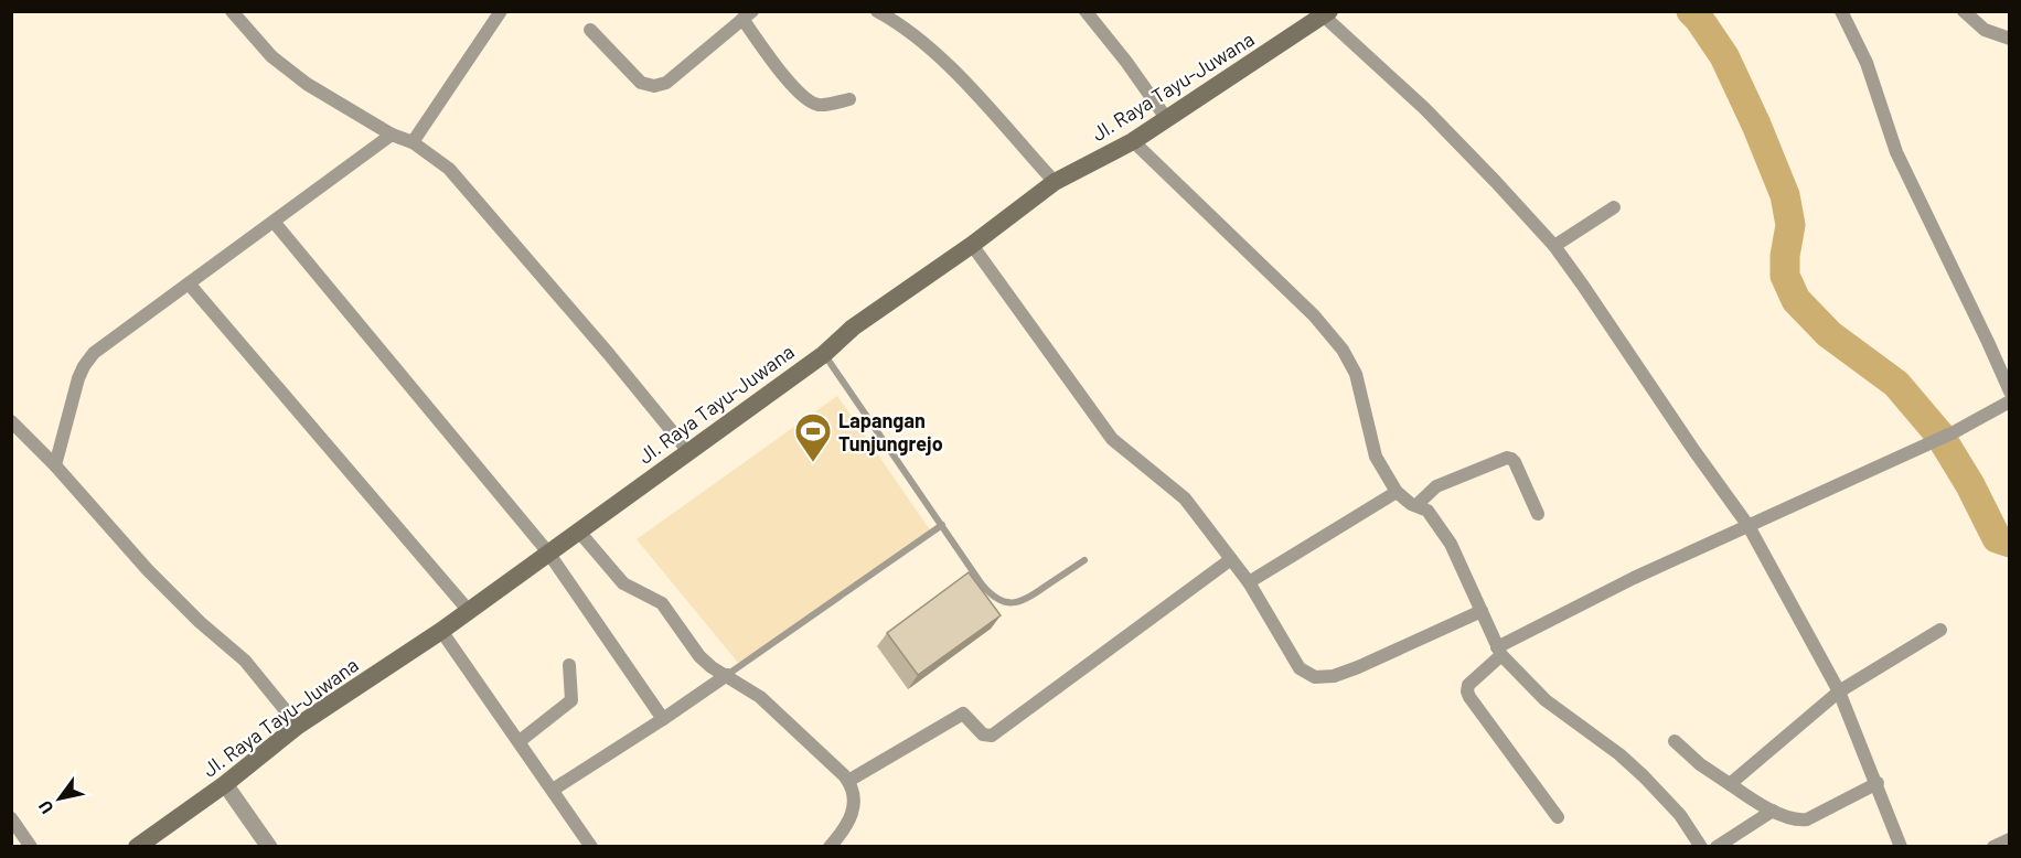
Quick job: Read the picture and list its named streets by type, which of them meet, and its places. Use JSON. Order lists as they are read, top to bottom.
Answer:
{
  "streets": {
    "main road": ["Jl. Raya Tayu-Juwana"]
  },
  "places": {
    "sports": ["Lapangan Tunjungrejo"]
  },
  "north": "bottom left"
}
